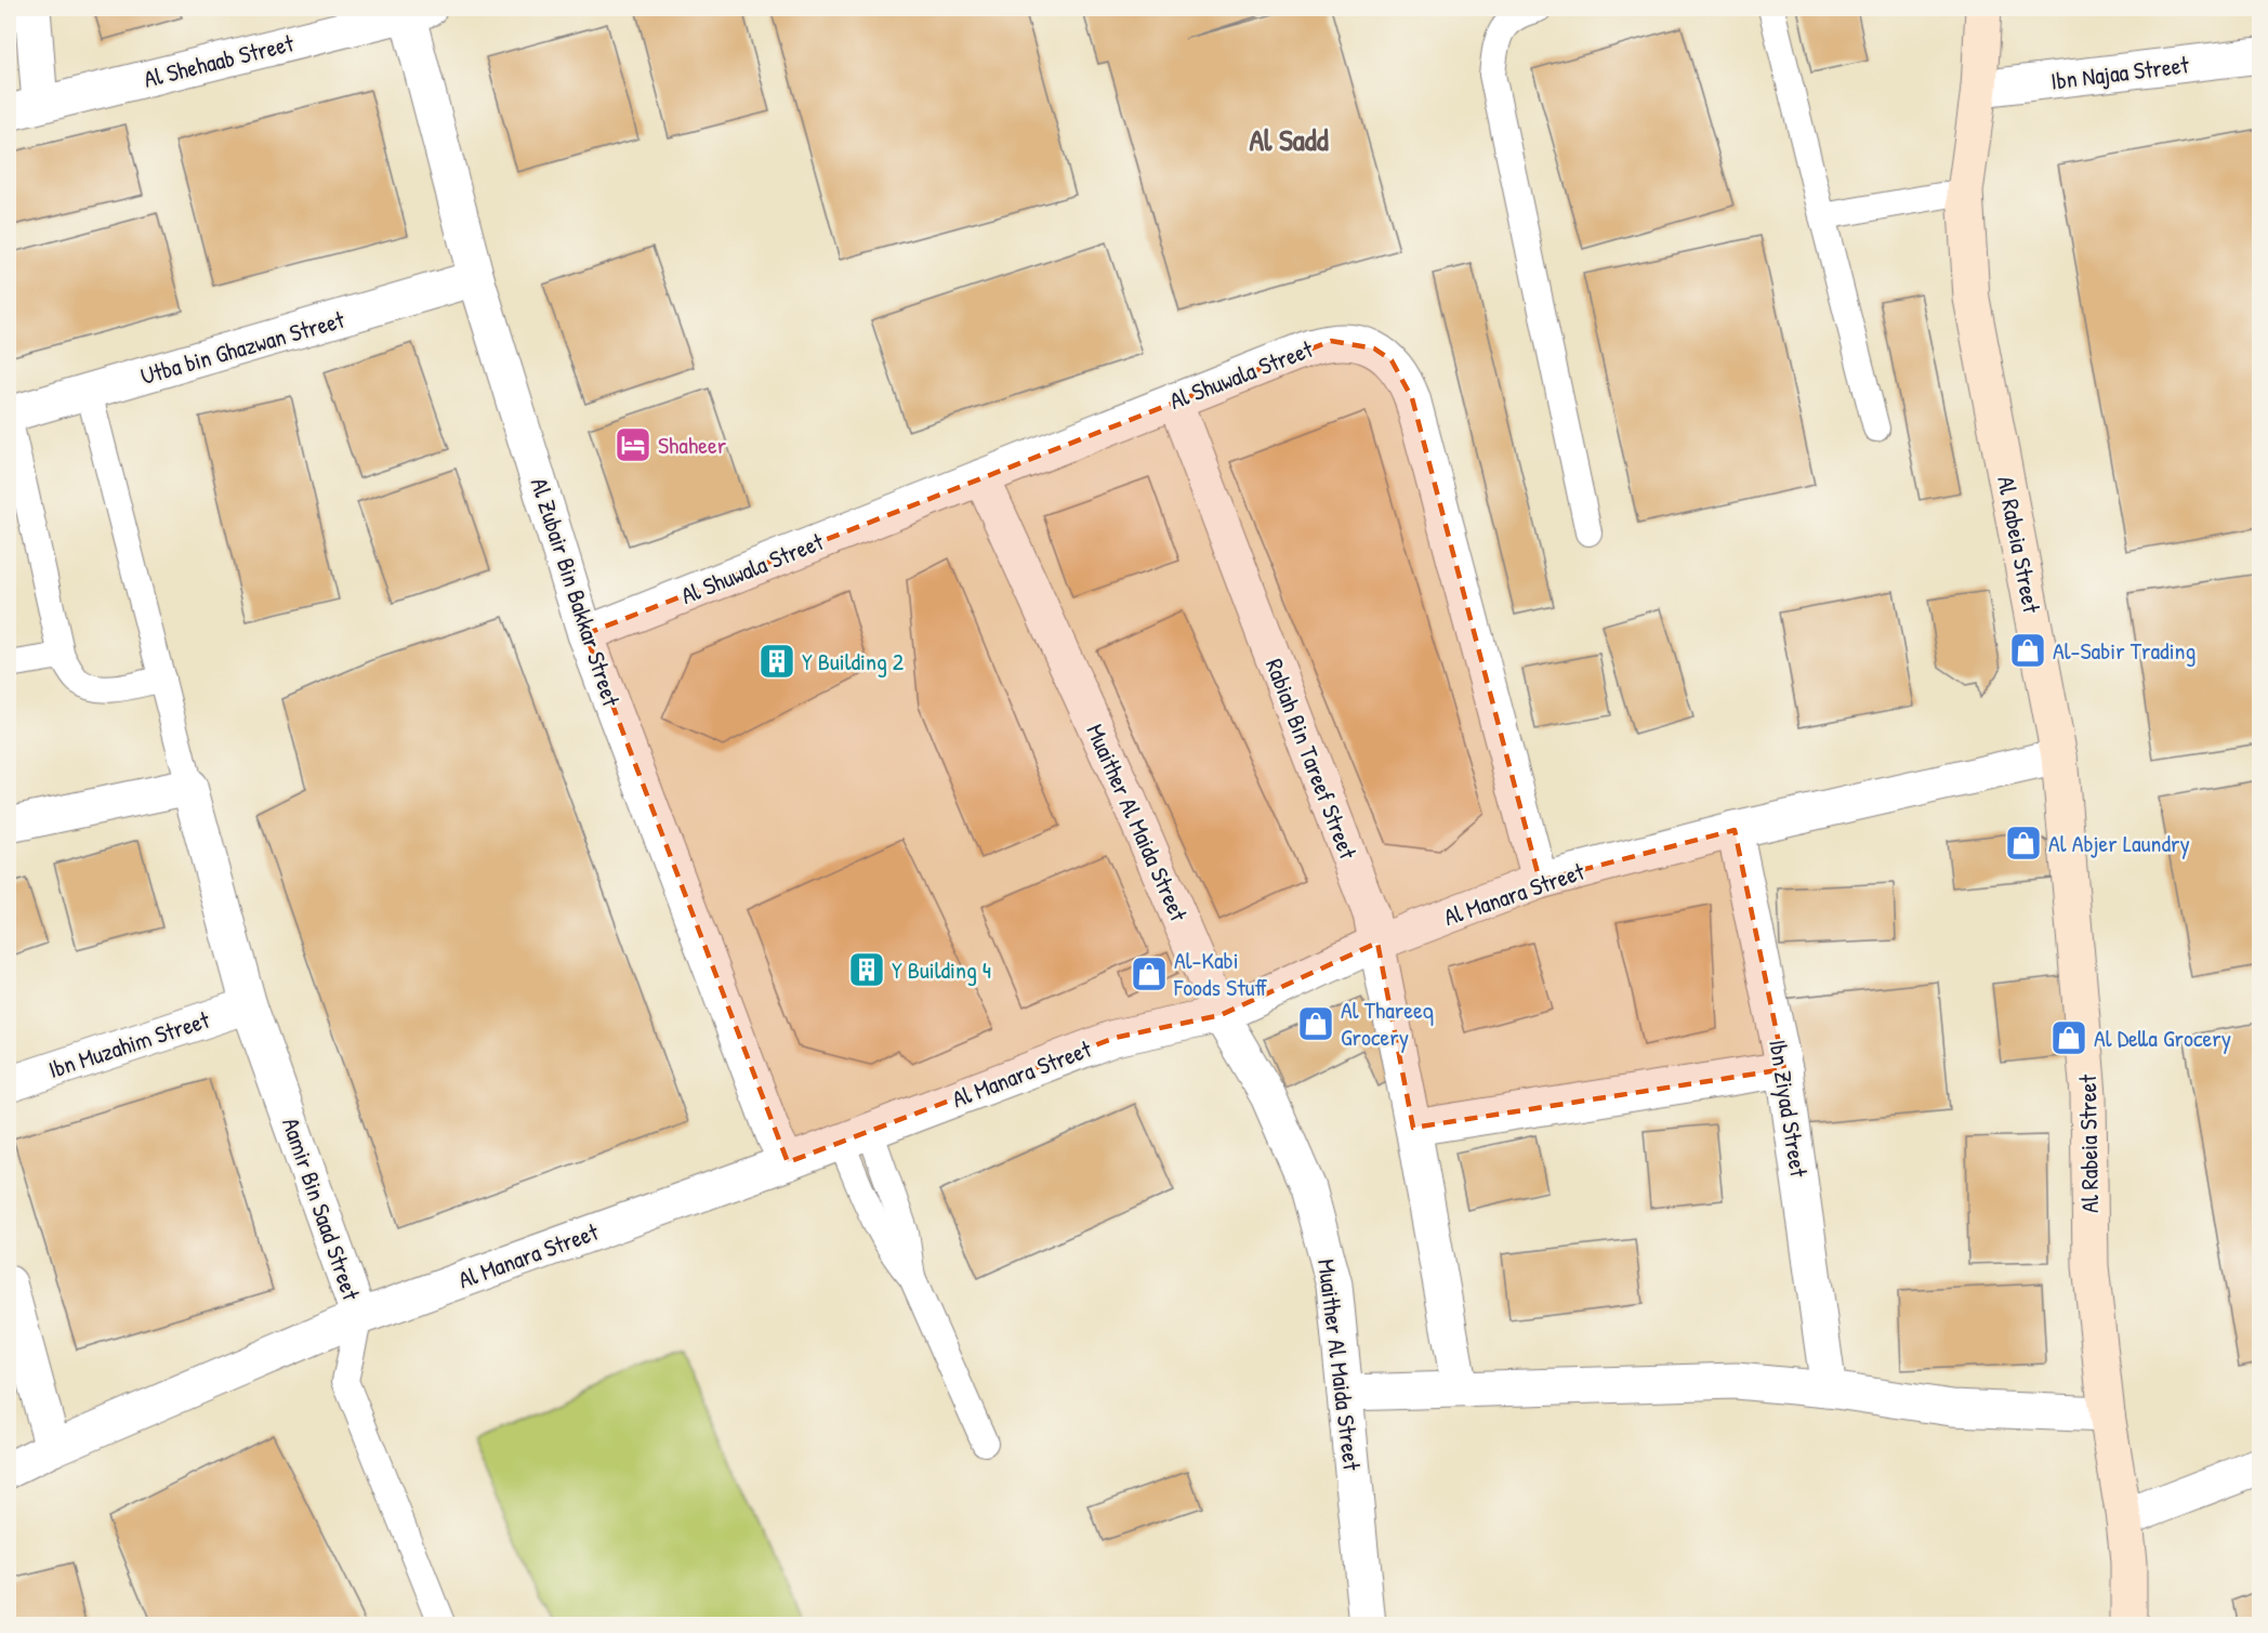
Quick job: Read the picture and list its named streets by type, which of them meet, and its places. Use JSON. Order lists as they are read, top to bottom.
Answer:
{
  "streets": {
    "street": [
      "Al Shehaab Street",
      "Ibn Najaa Street",
      "Utba bin Ghazwan Street",
      "Al Shuwala Street",
      "Al Rabeia Street",
      "Al Zubair Bin Bakkar Street",
      "Rabiah Bin Tareef Street",
      "Muaither Al Maida Street",
      "Al Manara Street",
      "Ibn Muzahim Street",
      "Ibn Ziyad Street",
      "Aamir Bin Saad Street"
    ]
  },
  "crossings": [
    ["Al Shehaab Street", "Al Zubair Bin Bakkar Street"],
    ["Ibn Najaa Street", "Al Rabeia Street"],
    ["Utba bin Ghazwan Street", "Al Zubair Bin Bakkar Street"],
    ["Al Shuwala Street", "Al Zubair Bin Bakkar Street"],
    ["Al Shuwala Street", "Rabiah Bin Tareef Street"],
    ["Al Shuwala Street", "Muaither Al Maida Street"],
    ["Al Shuwala Street", "Al Manara Street"],
    ["Al Rabeia Street", "Al Manara Street"],
    ["Al Zubair Bin Bakkar Street", "Al Manara Street"],
    ["Rabiah Bin Tareef Street", "Al Manara Street"],
    ["Muaither Al Maida Street", "Al Manara Street"],
    ["Al Manara Street", "Ibn Ziyad Street"],
    ["Al Manara Street", "Aamir Bin Saad Street"],
    ["Ibn Muzahim Street", "Aamir Bin Saad Street"]
  ],
  "districts": ["Al Sadd"],
  "places": {
    "hotel": ["Shaheer"],
    "shop": [
      "Al-Sabir Trading",
      "Al Abjer Laundry",
      "Al-Kabi Foods Stuff",
      "Al Thareeq Grocery",
      "Al Della Grocery"
    ],
    "building": ["Y Building 2", "Y Building 4"]
  }
}
